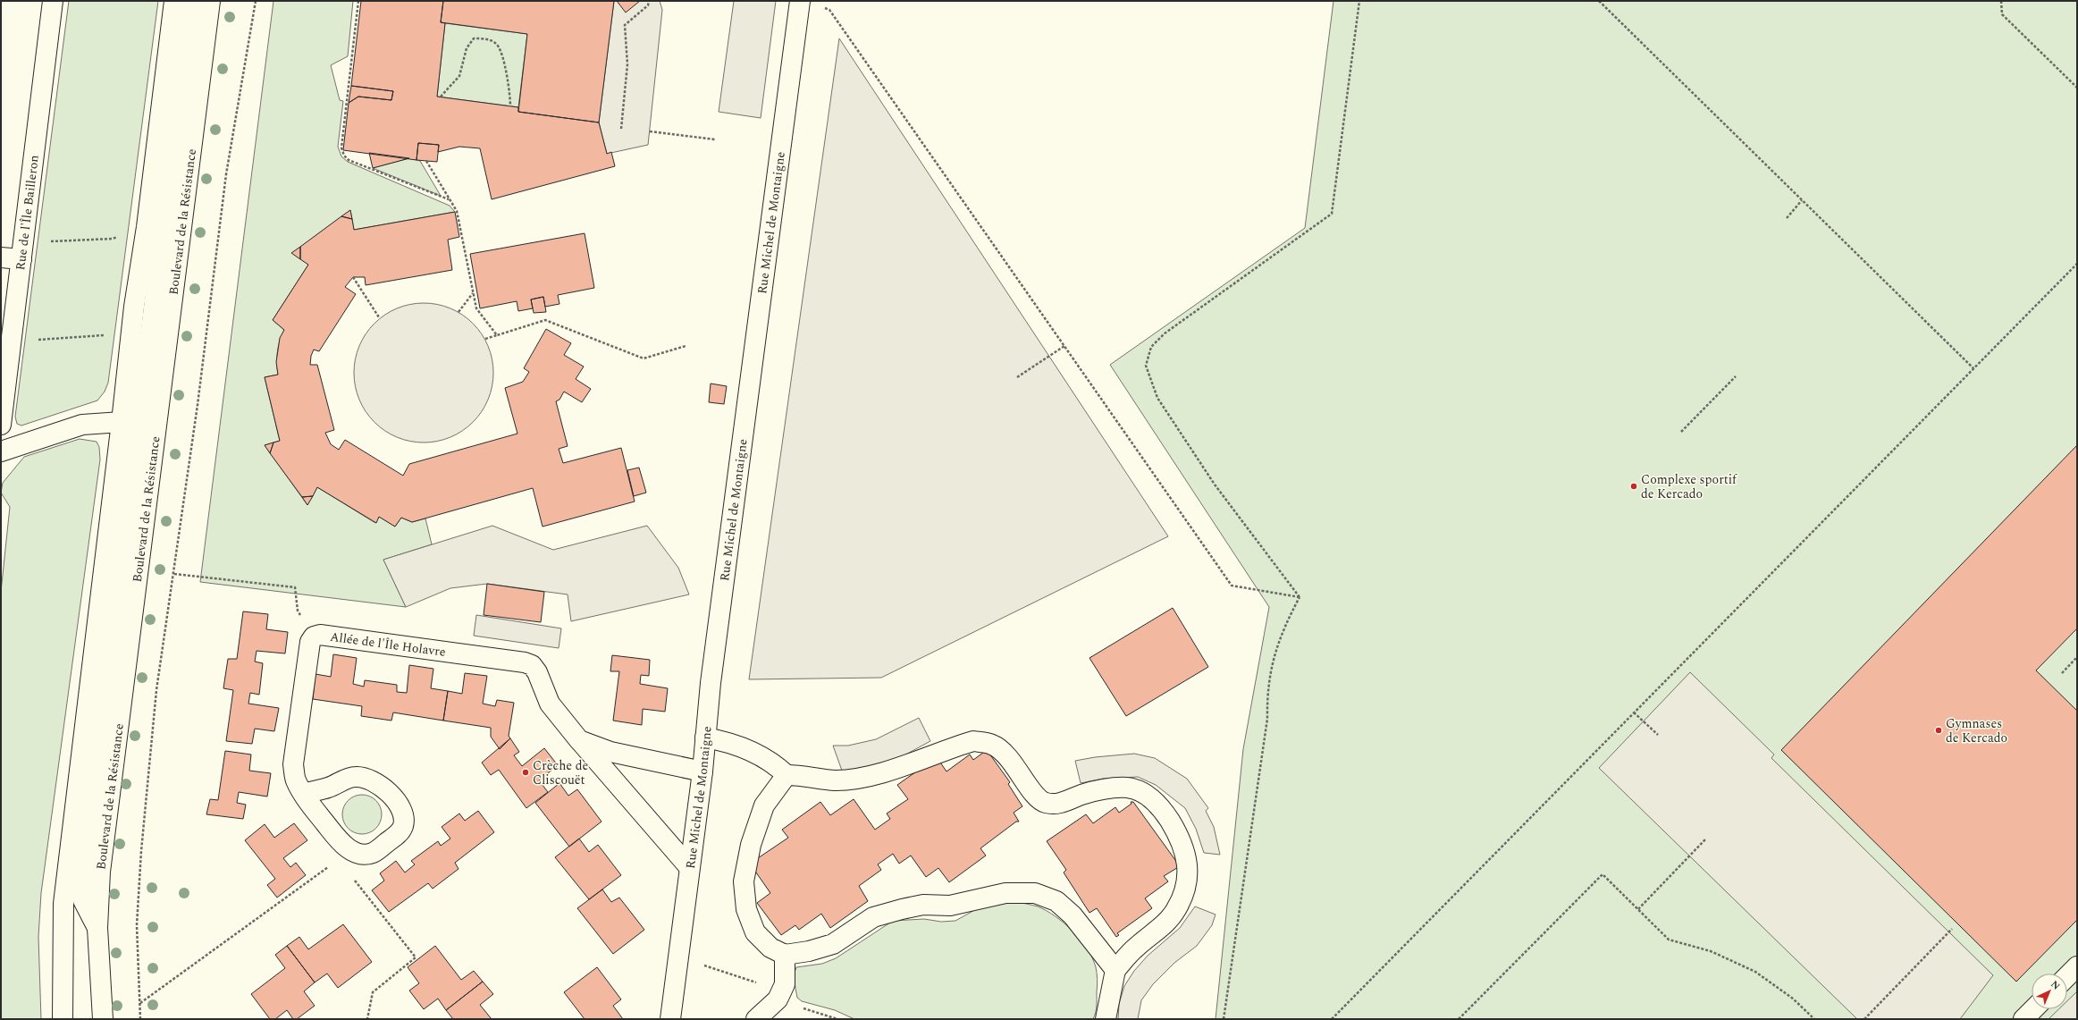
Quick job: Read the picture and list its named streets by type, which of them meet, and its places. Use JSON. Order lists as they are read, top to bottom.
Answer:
{
  "streets": {
    "street": [
      "Rue de l'Île Bailleron",
      "Boulevard de la Résistance",
      "Rue Michel de Montaigne",
      "Allée de l'Île Holavre"
    ]
  },
  "crossings": [
    ["Rue Michel de Montaigne", "Allée de l'Île Holavre"]
  ],
  "places": ["Complexe sportif de Kercado", "Gymnases de Kercado", "Crèche de Cliscouët"],
  "north": "top right"
}
